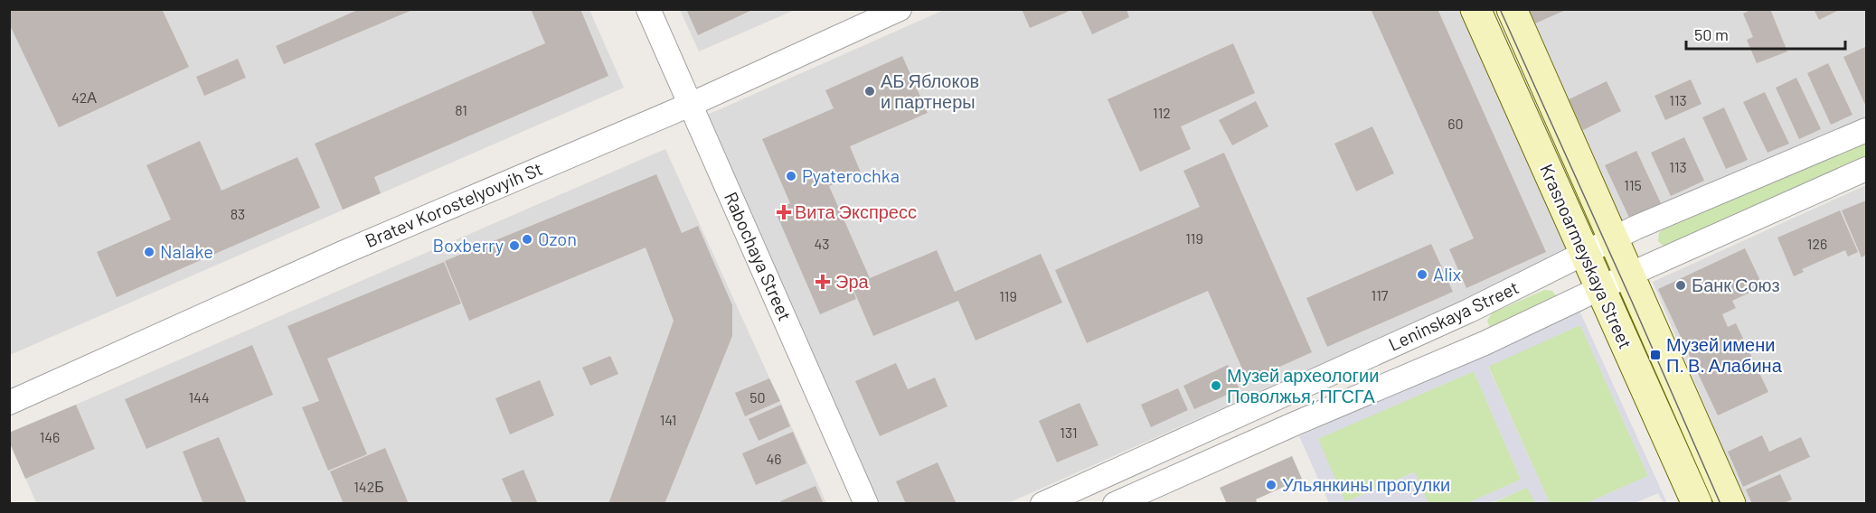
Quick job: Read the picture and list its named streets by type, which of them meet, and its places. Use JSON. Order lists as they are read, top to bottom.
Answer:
{
  "streets": {
    "main road": ["Krasnoarmeyskaya Street"],
    "street": ["Bratev Korostelyovyih St", "Rabochaya Street", "Leninskaya Street"]
  },
  "crossings": [
    ["Bratev Korostelyovyih St", "Rabochaya Street"],
    ["Krasnoarmeyskaya Street", "Leninskaya Street"]
  ],
  "places": {
    "other": [
      "АБ Яблоков и партнеры",
      "Pyaterochka",
      "Ozon",
      "Boxberry",
      "Nalake",
      "Alix",
      "Банк Союз",
      "Музей археологии Поволжья, ПГСГА",
      "Ульянкины прогулки"
    ],
    "health": ["Вита Экспресс", "Эра"],
    "transit": ["Музей имени П. В. Алабина"]
  },
  "house_numbers": [
    "42А",
    "113",
    "81",
    "112",
    "60",
    "113",
    "115",
    "83",
    "119",
    "43",
    "126",
    "117",
    "119",
    "144",
    "50",
    "141",
    "131",
    "146",
    "46",
    "142Б"
  ],
  "scale_bar": "50 m"
}
